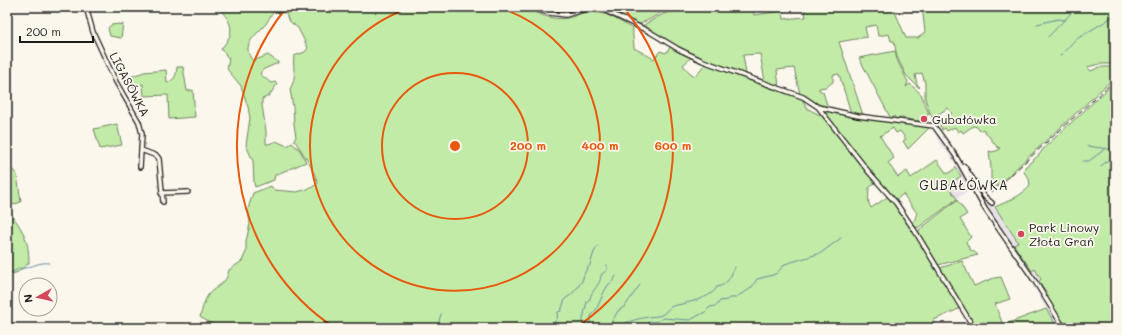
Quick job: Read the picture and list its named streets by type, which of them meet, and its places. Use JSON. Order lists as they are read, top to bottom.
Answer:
{
  "streets": {
    "street": ["LIGASÓWKA"]
  },
  "districts": ["GUBAŁÓWKA"],
  "places": ["Gubałówka", "Park Linowy Złota Grań"],
  "scale_bar": "200 m",
  "north": "left",
  "rings": ["200 m", "400 m", "600 m"]
}
